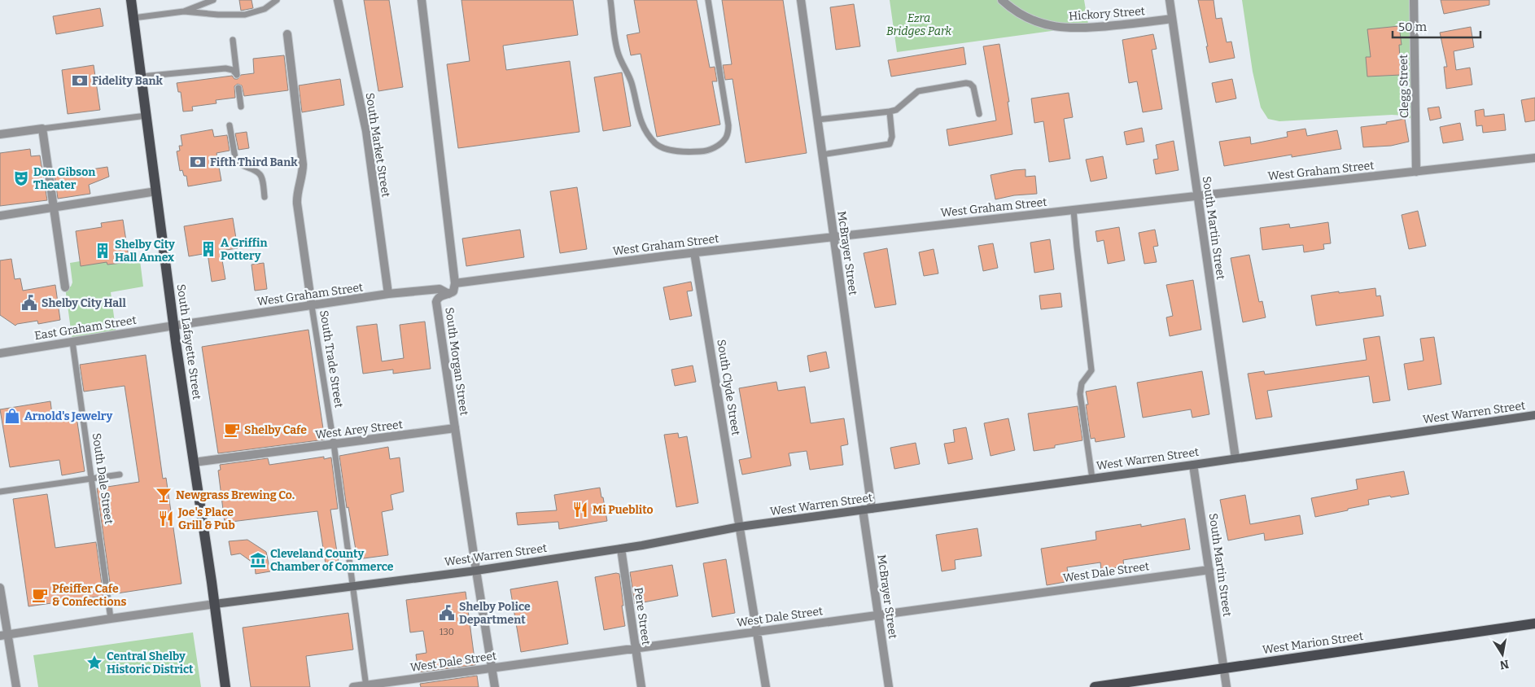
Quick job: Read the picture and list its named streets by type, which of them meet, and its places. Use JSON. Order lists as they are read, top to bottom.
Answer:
{
  "streets": {
    "main road": ["South Lafayette Street", "West Warren Street", "West Marion Street"],
    "street": [
      "Hickory Street",
      "Clegg Street",
      "South Market Street",
      "West Graham Street",
      "South Martin Street",
      "McBrayer Street",
      "East Graham Street",
      "South Trade Street",
      "South Morgan Street",
      "South Clyde Street",
      "West Arey Street",
      "West Dale Street",
      "Pere Street"
    ],
    "lane": ["South Dale Street"]
  },
  "crossings": [
    ["Hickory Street", "South Martin Street"],
    ["Clegg Street", "West Graham Street"],
    ["South Market Street", "West Graham Street"],
    ["West Graham Street", "South Martin Street"],
    ["West Graham Street", "McBrayer Street"],
    ["West Graham Street", "East Graham Street"],
    ["West Graham Street", "South Lafayette Street"],
    ["West Graham Street", "South Trade Street"],
    ["West Graham Street", "South Morgan Street"],
    ["West Graham Street", "South Clyde Street"],
    ["South Martin Street", "West Warren Street"],
    ["South Martin Street", "West Dale Street"],
    ["South Martin Street", "West Marion Street"],
    ["McBrayer Street", "West Warren Street"],
    ["McBrayer Street", "West Dale Street"],
    ["East Graham Street", "South Lafayette Street"],
    ["East Graham Street", "South Dale Street"],
    ["South Lafayette Street", "West Warren Street"],
    ["South Lafayette Street", "West Arey Street"],
    ["South Trade Street", "West Warren Street"],
    ["South Trade Street", "West Arey Street"],
    ["South Trade Street", "West Dale Street"],
    ["South Morgan Street", "West Warren Street"],
    ["South Morgan Street", "West Arey Street"],
    ["South Morgan Street", "West Dale Street"],
    ["South Clyde Street", "West Warren Street"],
    ["South Clyde Street", "West Dale Street"],
    ["West Warren Street", "South Dale Street"],
    ["West Warren Street", "Pere Street"],
    ["West Dale Street", "Pere Street"]
  ],
  "parks": ["Ezra Bridges Park"],
  "places": {
    "bank": ["Fidelity Bank", "Fifth Third Bank"],
    "theatre": ["Don Gibson Theater"],
    "building": ["A Griffin Pottery", "Shelby City Hall Annex"],
    "public building": ["Shelby City Hall", "Shelby Police Department"],
    "shop": ["Arnold's Jewelry"],
    "cafe": ["Shelby Cafe", "Pfeiffer Cafe & Confections"],
    "bar": ["Newgrass Brewing Co."],
    "restaurant": ["Mi Pueblito", "Joe's Place Grill & Pub"],
    "museum": ["Cleveland County Chamber of Commerce"],
    "place": ["Central Shelby Historic District"]
  },
  "house_numbers": ["130"],
  "scale_bar": "50 m",
  "north": "bottom"
}
